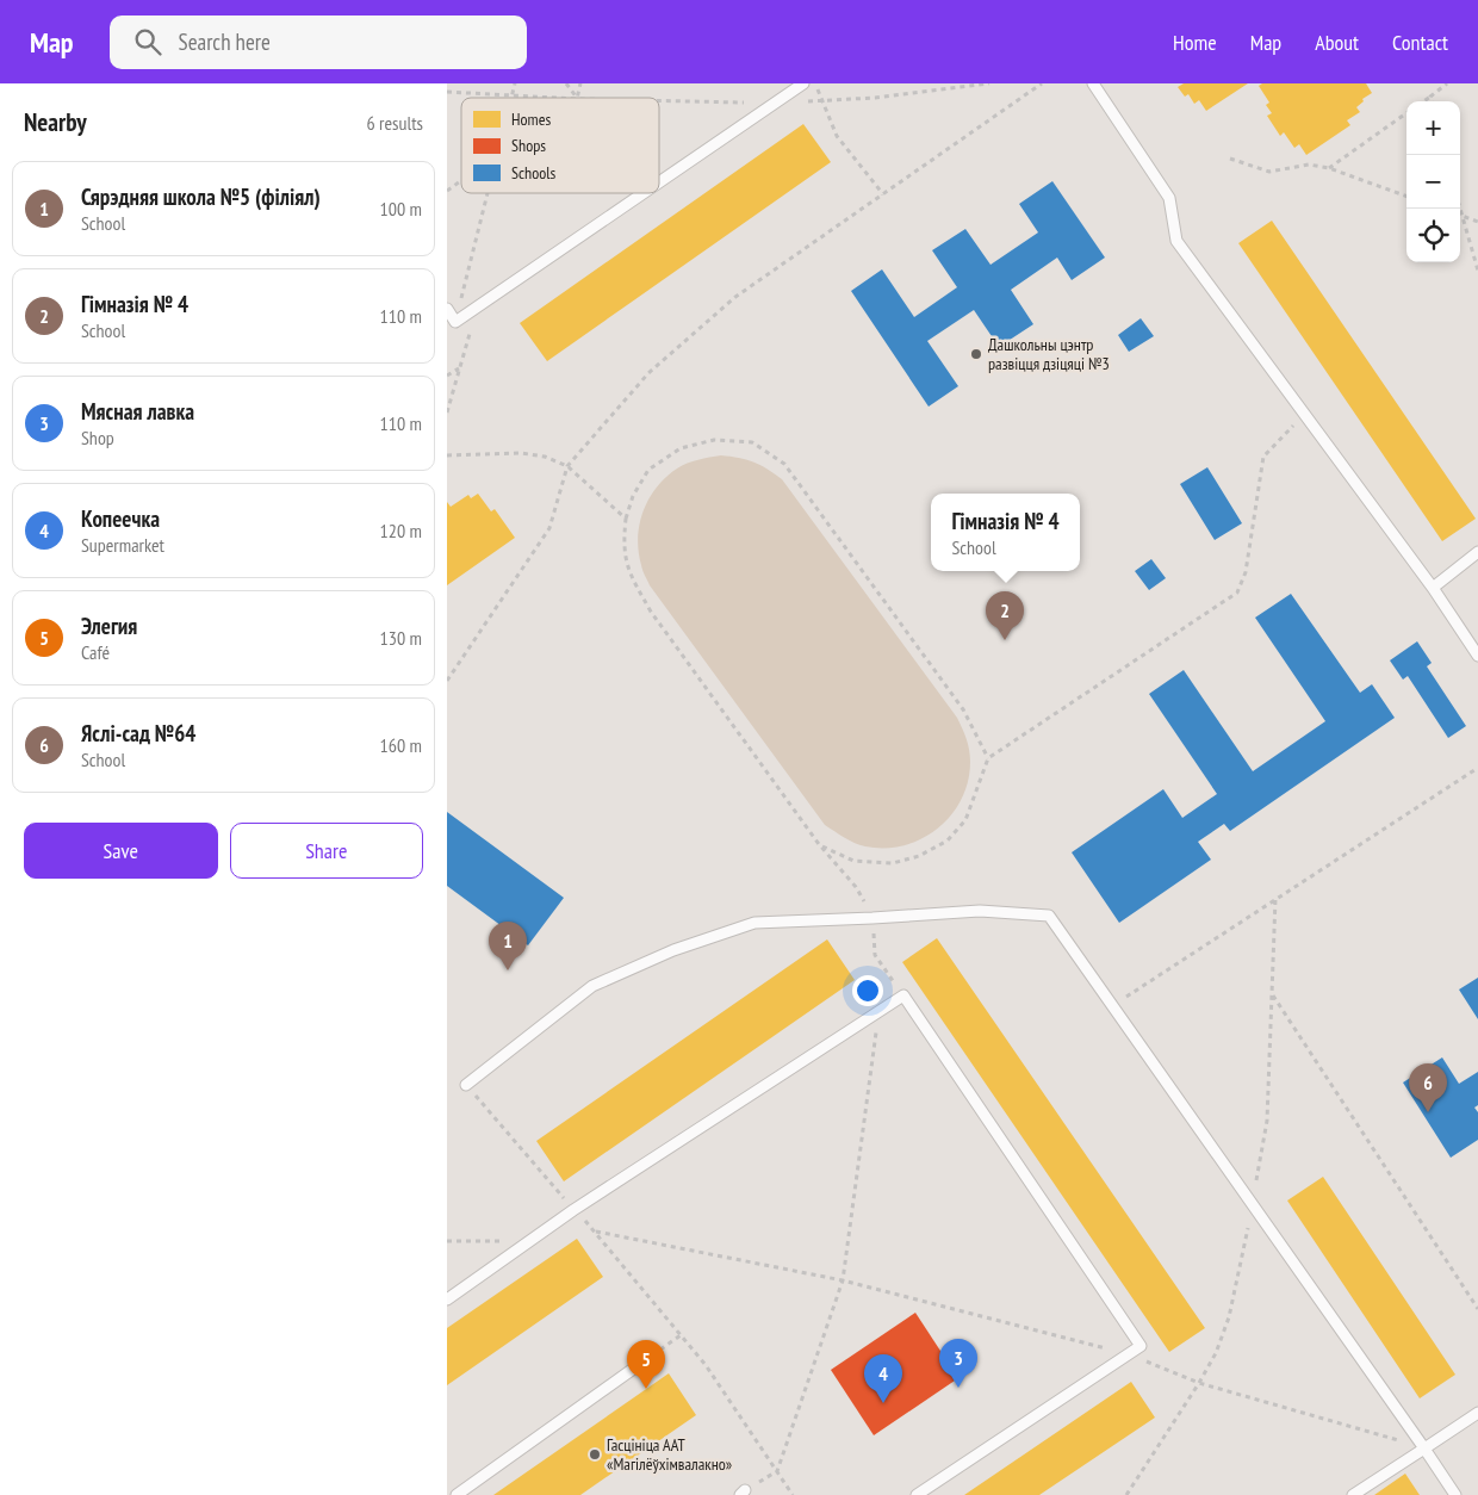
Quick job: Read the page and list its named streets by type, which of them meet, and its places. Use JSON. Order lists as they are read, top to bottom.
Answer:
{
  "places": ["Дашкольны цэнтр развіцця дзіцяці №3", "Гасцініца ААТ «Магілёўхімвалакно»"],
  "legend": ["Homes", "Shops", "Schools"],
  "page": {
    "header": "Map",
    "search": "Search here",
    "nav": [
      "Home",
      "Map",
      "About",
      "Contact"
    ],
    "heading": ["Nearby", "6 results"],
    "map_buttons": ["+", "−"],
    "list": [
      {
        "mark": "1",
        "name": "Сярэдняя школа №5 (філіял)",
        "note": "School",
        "value": "100 m"
      },
      {
        "mark": "2",
        "name": "Гімназія № 4",
        "note": "School",
        "value": "110 m"
      },
      {
        "mark": "3",
        "name": "Мясная лавка",
        "note": "Shop",
        "value": "110 m"
      },
      {
        "mark": "4",
        "name": "Копеечка",
        "note": "Supermarket",
        "value": "120 m"
      },
      {
        "mark": "5",
        "name": "Элегия",
        "note": "Café",
        "value": "130 m"
      },
      {
        "mark": "6",
        "name": "Яслі-сад №64",
        "note": "School",
        "value": "160 m"
      }
    ],
    "popup": ["Гімназія № 4", "School"],
    "pins": [
      "2",
      "1",
      "6",
      "3",
      "5",
      "4"
    ],
    "buttons": ["Save", "Share"]
  }
}
